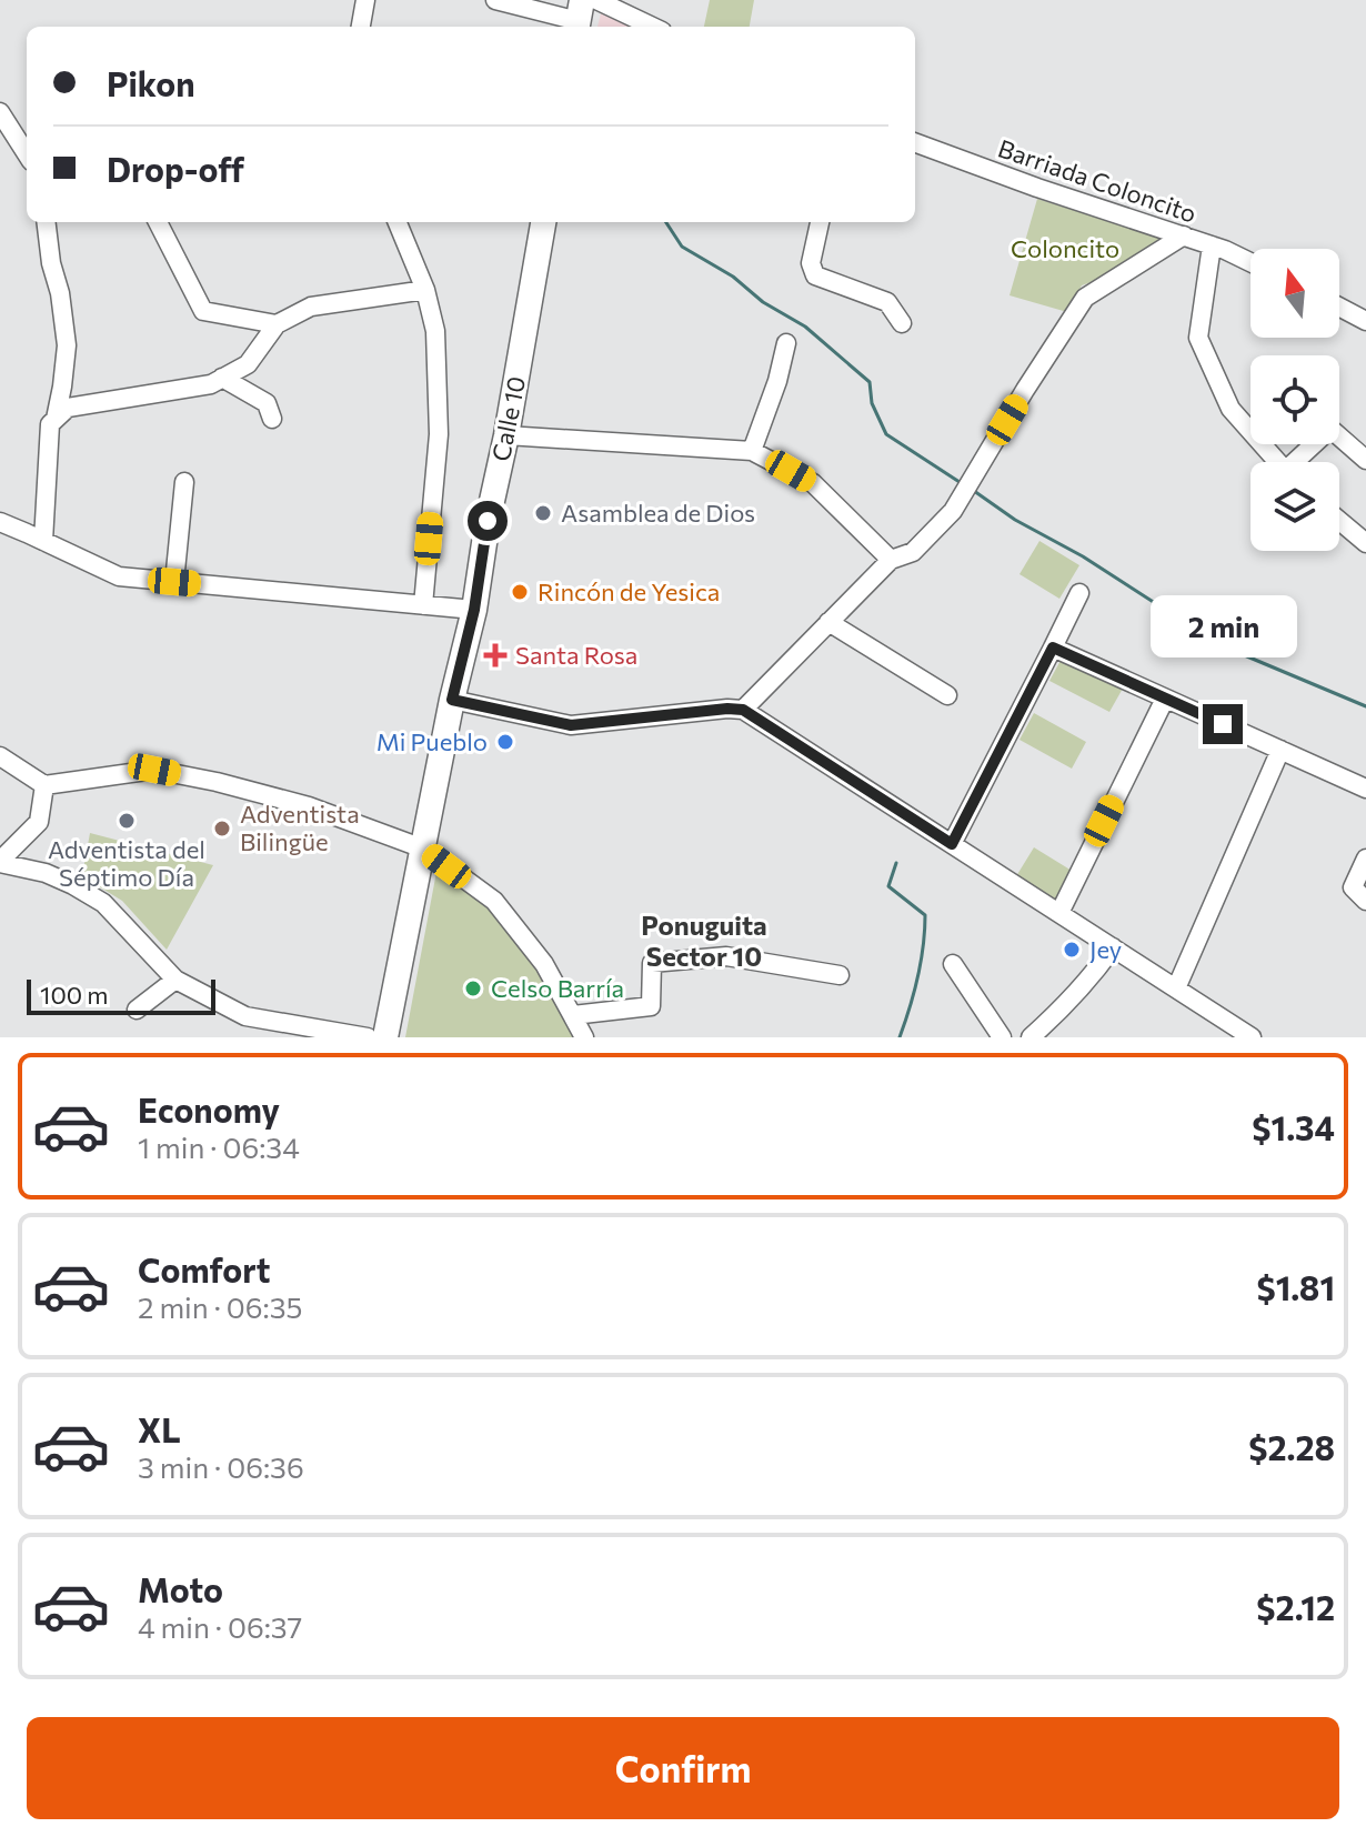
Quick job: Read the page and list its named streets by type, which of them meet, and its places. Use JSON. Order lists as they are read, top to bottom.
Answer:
{
  "streets": {
    "main road": ["Calle 10"],
    "street": ["Barriada Coloncito"]
  },
  "districts": ["Ponuguita Sector 10"],
  "parks": ["Coloncito"],
  "places": {
    "other": [
      "Asamblea de Dios",
      "Rincón de Yesica",
      "Mi Pueblo",
      "Adventista del Séptimo Día",
      "Adventista Bilingüe",
      "Jey",
      "Celso Barría"
    ],
    "health": ["Santa Rosa"]
  },
  "scale_bar": "100 m",
  "north": "top",
  "page": {
    "banner": ["Pikon", "Drop-off"],
    "bubble": "2 min",
    "scale": "100 m",
    "list": [
      {
        "name": "Economy",
        "note": "1 min · 06:34",
        "value": "$1.34"
      },
      {
        "name": "Comfort",
        "note": "2 min · 06:35",
        "value": "$1.81"
      },
      {
        "name": "XL",
        "note": "3 min · 06:36",
        "value": "$2.28"
      },
      {
        "name": "Moto",
        "note": "4 min · 06:37",
        "value": "$2.12"
      }
    ],
    "buttons": "Confirm"
  }
}
